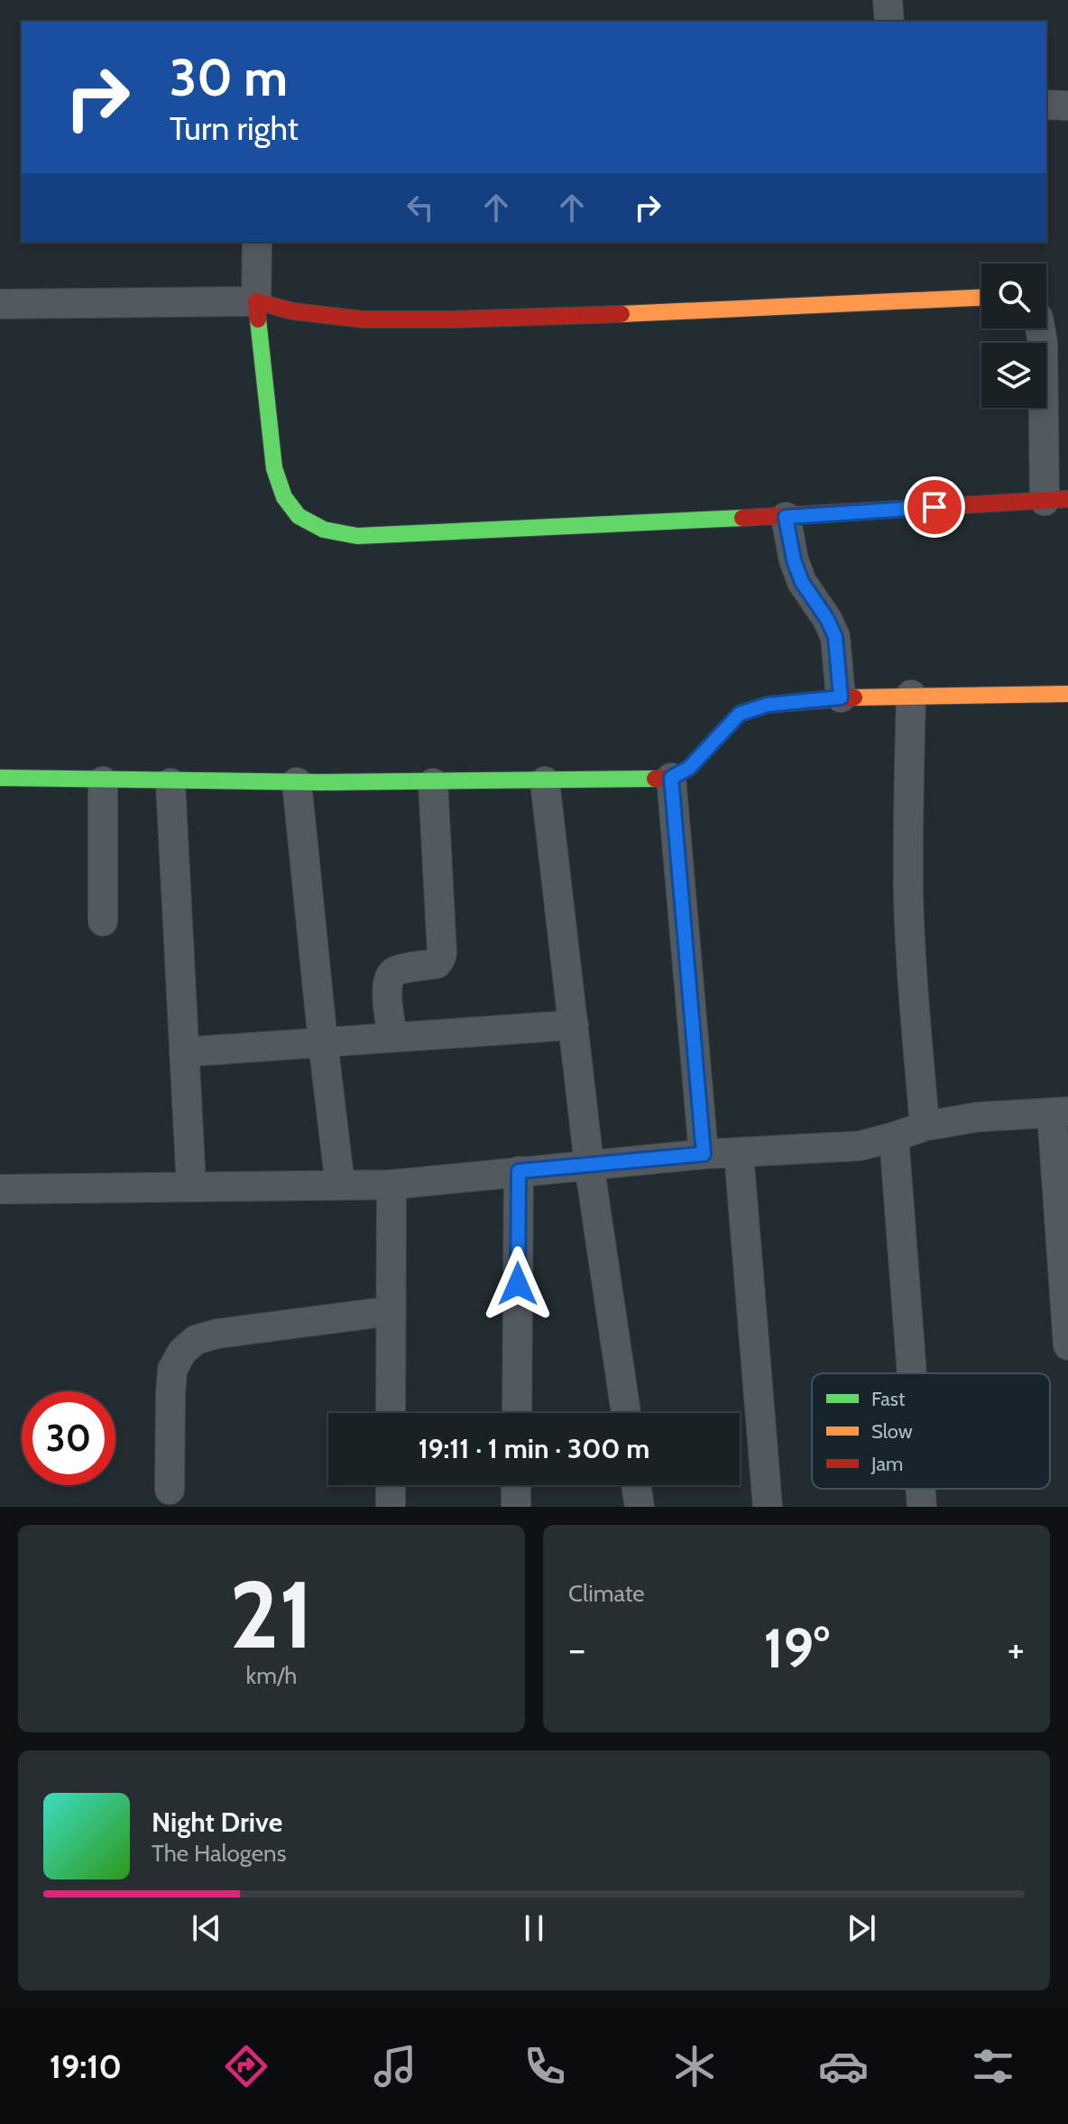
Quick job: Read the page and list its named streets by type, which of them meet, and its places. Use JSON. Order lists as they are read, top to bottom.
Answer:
{
  "legend": ["Fast", "Slow", "Jam"],
  "page": {
    "turn": ["30 m", "Turn right"],
    "limit": "30",
    "trip": "19:11 · 1 min · 300 m",
    "tile": [
      ["21", "km/h"],
      "Climate"
    ],
    "heat": ["−", "19°", "+"],
    "song": ["Night Drive", "The Halogens"],
    "tabs": "19:10"
  }
}
